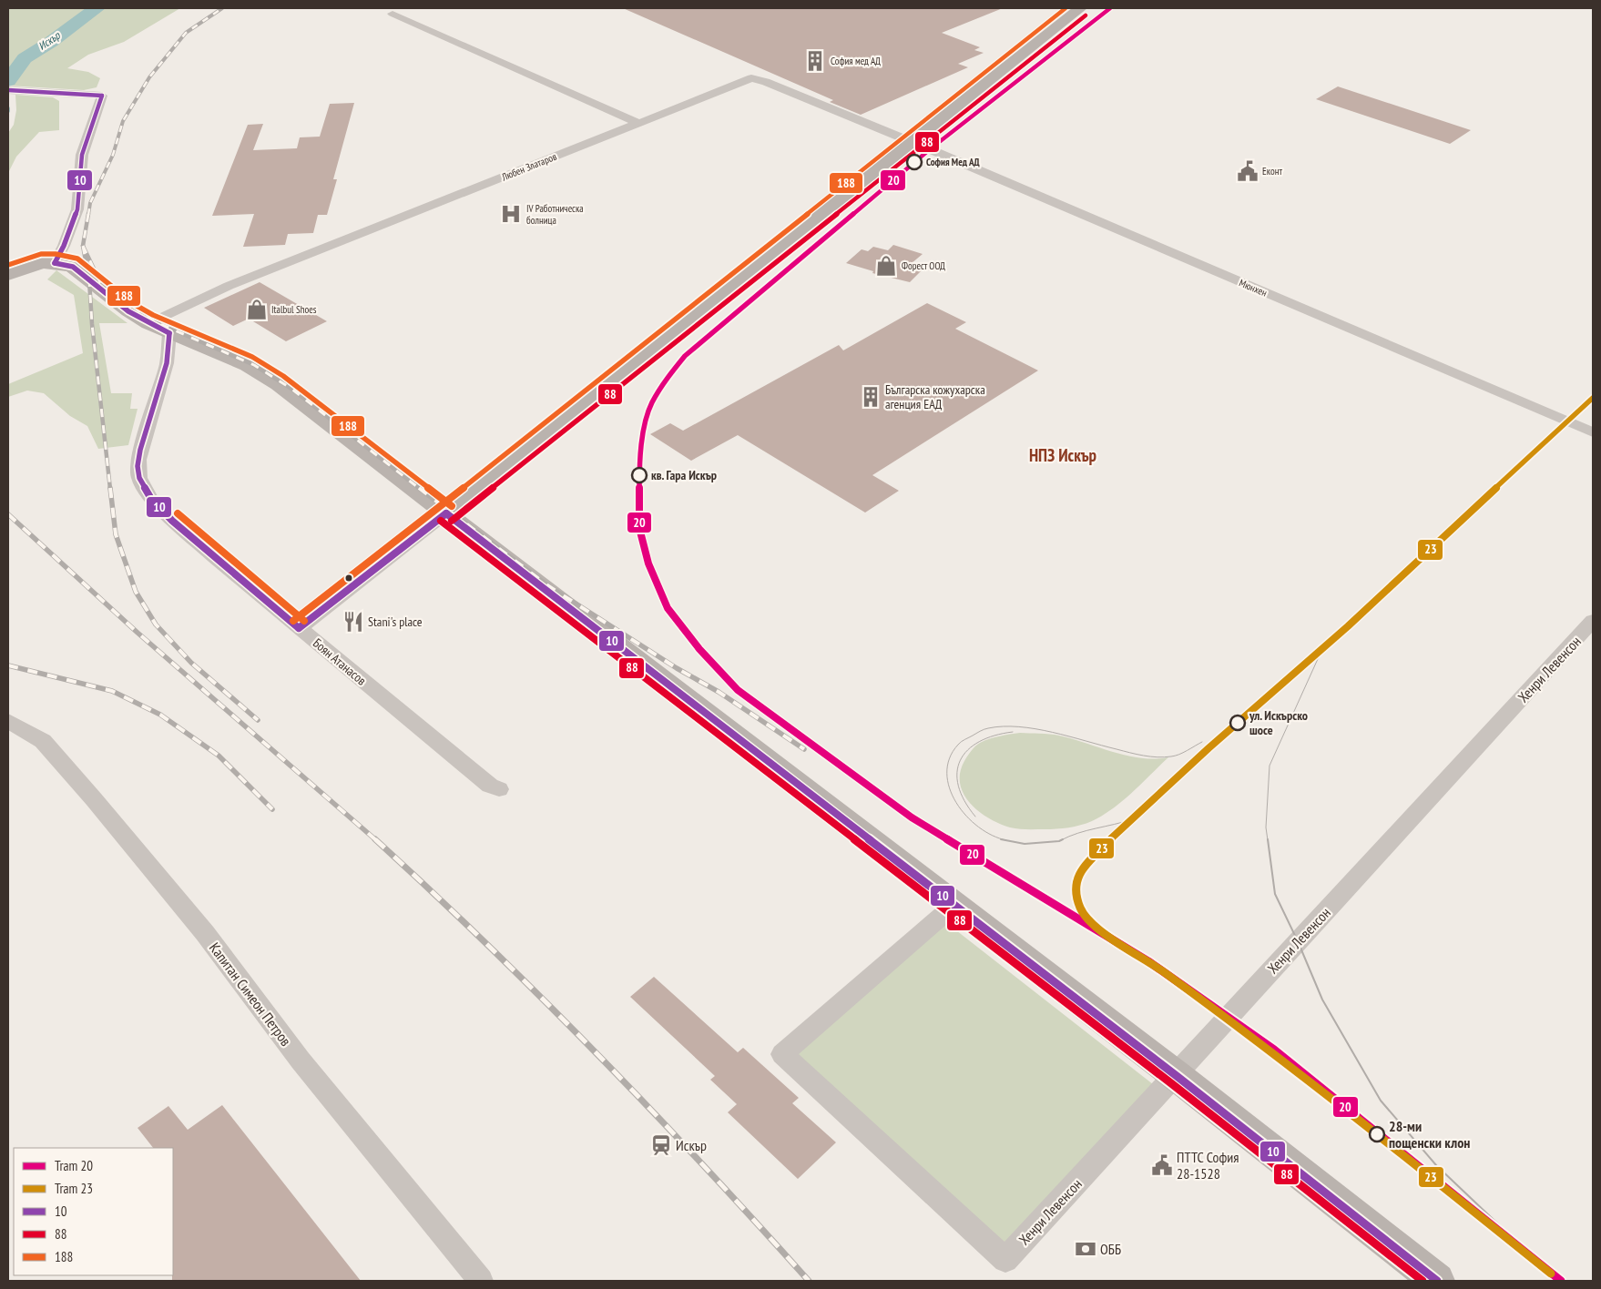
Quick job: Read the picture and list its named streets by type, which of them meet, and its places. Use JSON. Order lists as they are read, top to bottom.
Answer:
{
  "streets": {
    "street": [
      "Любен Златаров",
      "Мюнхен",
      "Боян Атанасов",
      "Хенри Левенсон",
      "Капитан Симеон Петров"
    ]
  },
  "crossings": [
    ["Любен Златаров", "Мюнхен"]
  ],
  "districts": ["НПЗ Искър"],
  "water": ["Искър"],
  "places": {
    "building": ["София мед АД", "Българска кожухарска агенция ЕАД"],
    "other": [
      "София Мед АД",
      "кв. Гара Искър",
      "ул. Искърско шосе",
      "28-ми пощенски клон"
    ],
    "public building": ["Еконт", "ПТТС София 28-1528"],
    "hospital": ["IV Работническа болница"],
    "shop": ["Форест ООД", "Italbul Shoes"],
    "restaurant": ["Stani's place"],
    "station": ["Искър"],
    "bank": ["ОББ"]
  },
  "lines": [
    "tram line 20",
    "transit line 188",
    "transit line 88",
    "transit line 10",
    "tram line 23"
  ],
  "legend": [
    "Tram 20",
    "Tram 23",
    "10",
    "88",
    "188"
  ]
}
